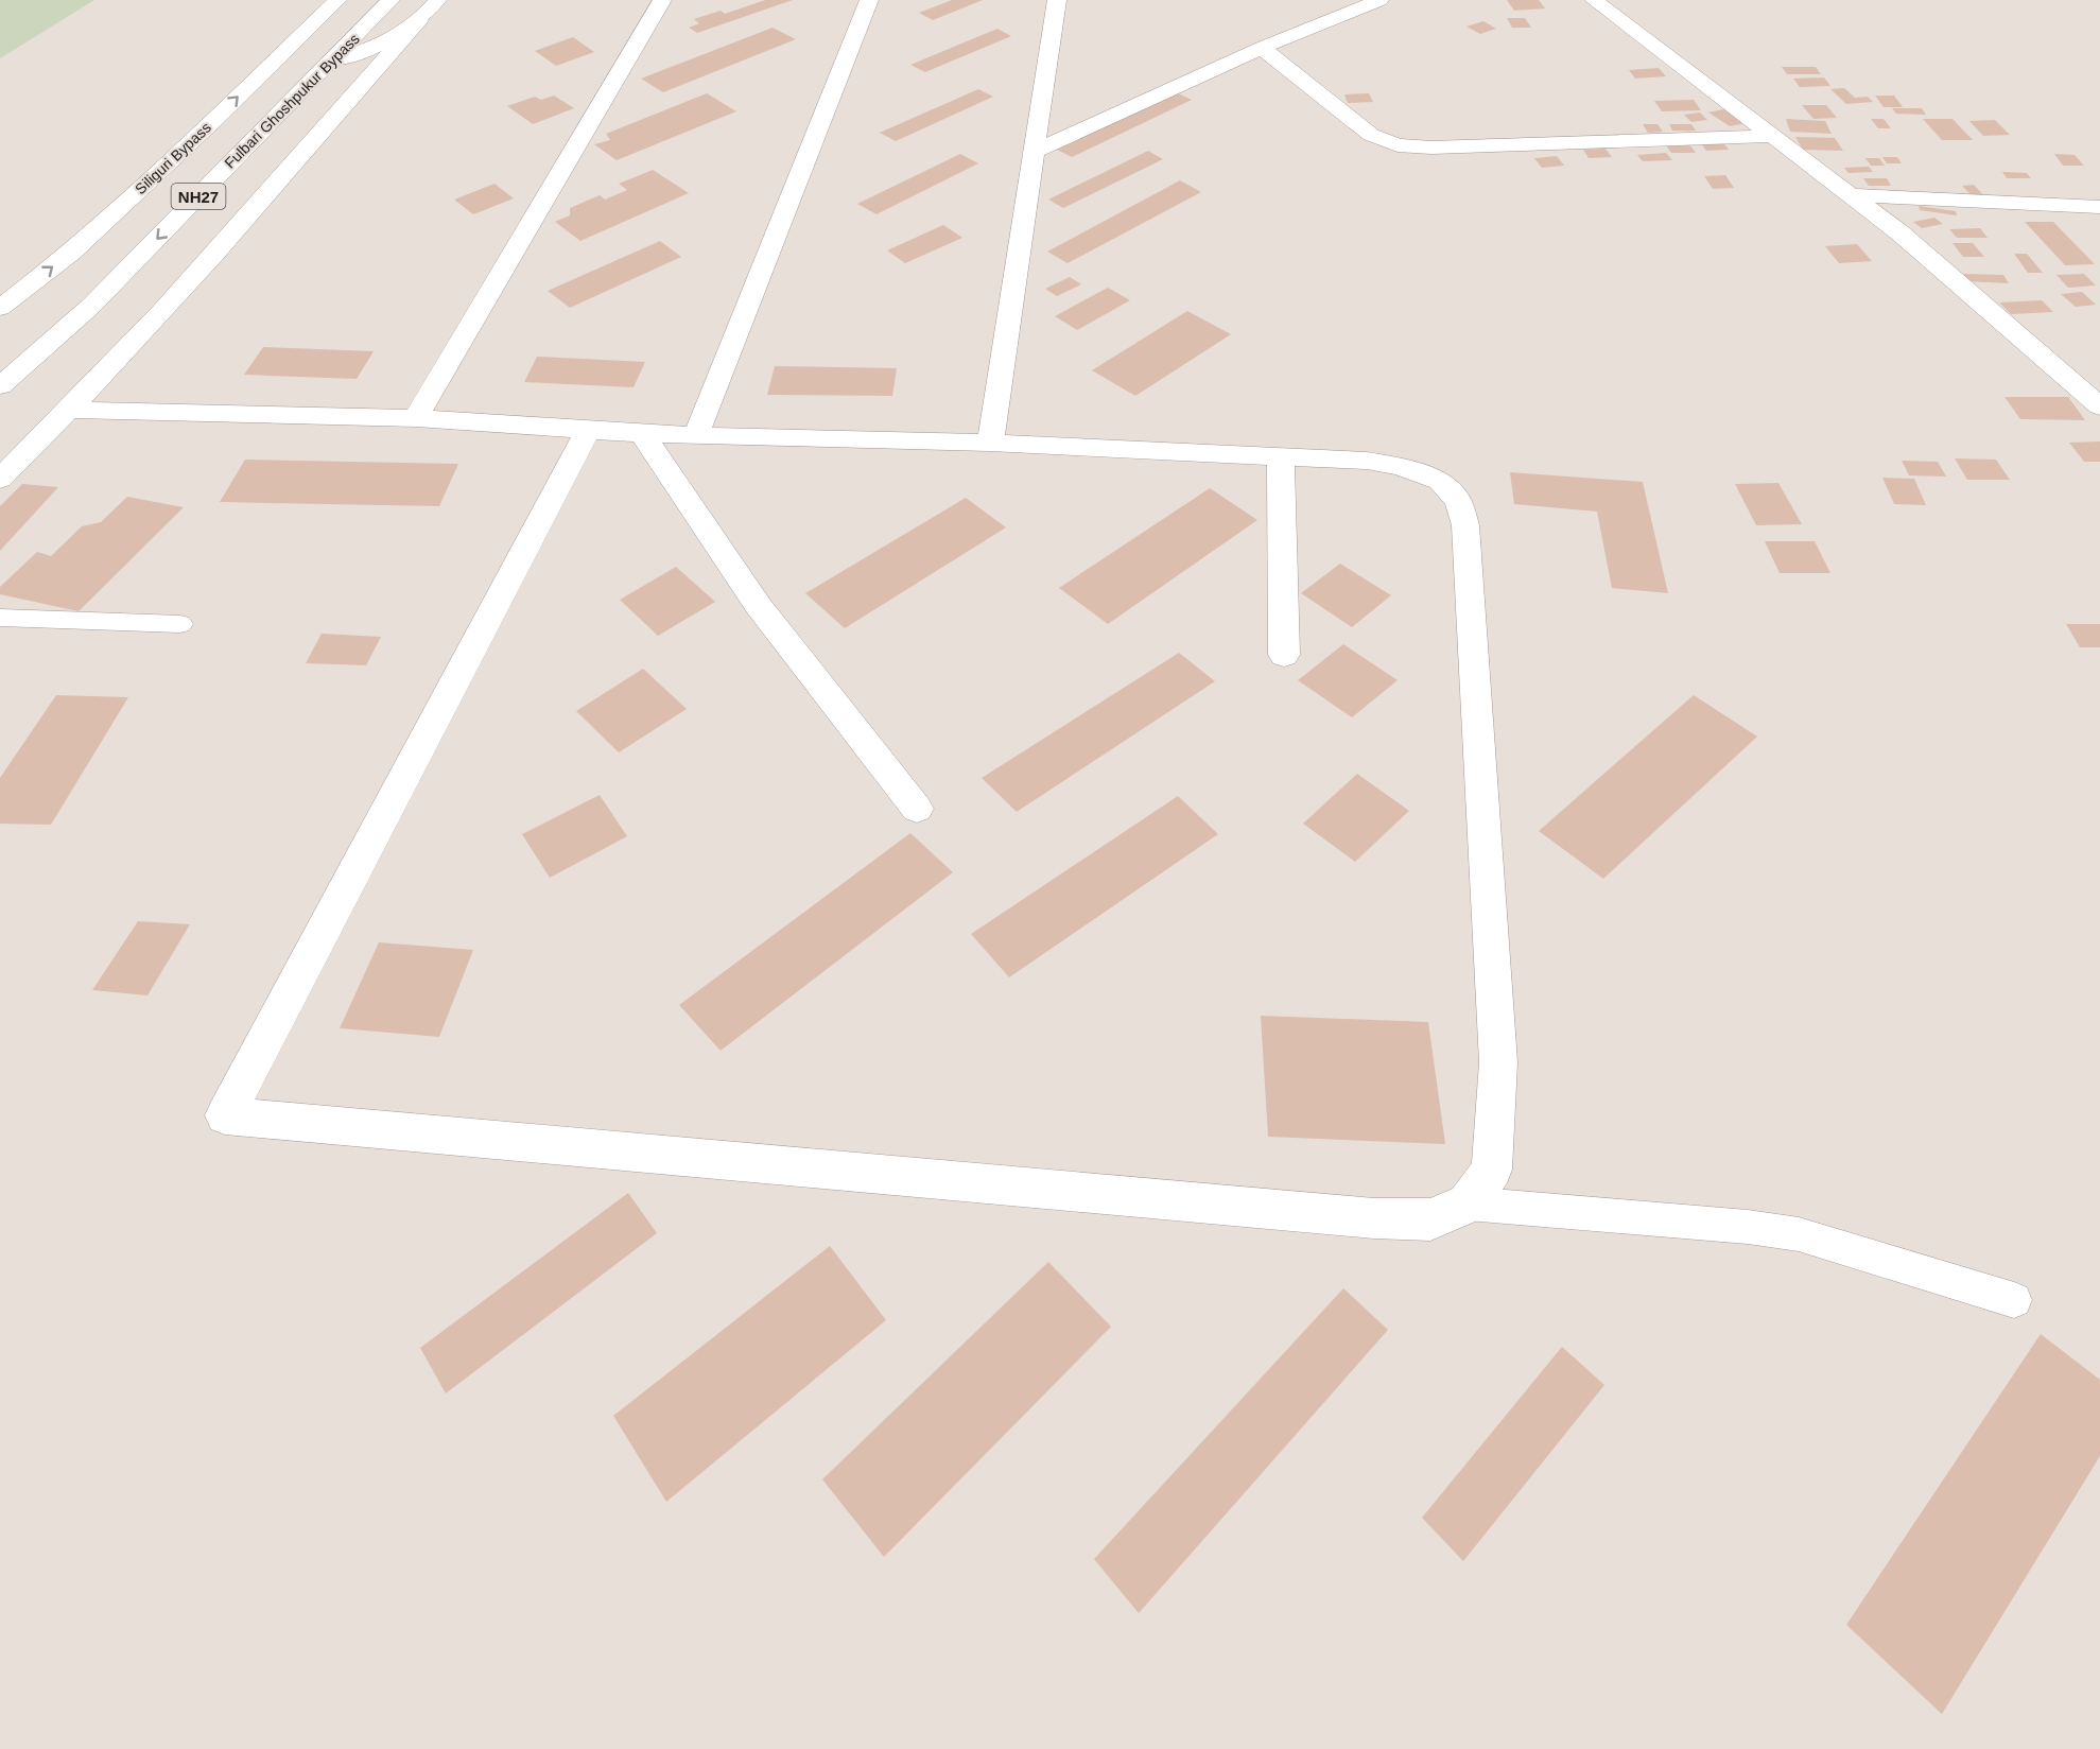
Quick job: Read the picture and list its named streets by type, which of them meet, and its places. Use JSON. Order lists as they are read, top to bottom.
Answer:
{
  "streets": {
    "main road": ["Fulbari Ghoshpukur Bypass", "Siliguri Bypass", "NH27"]
  }
}
